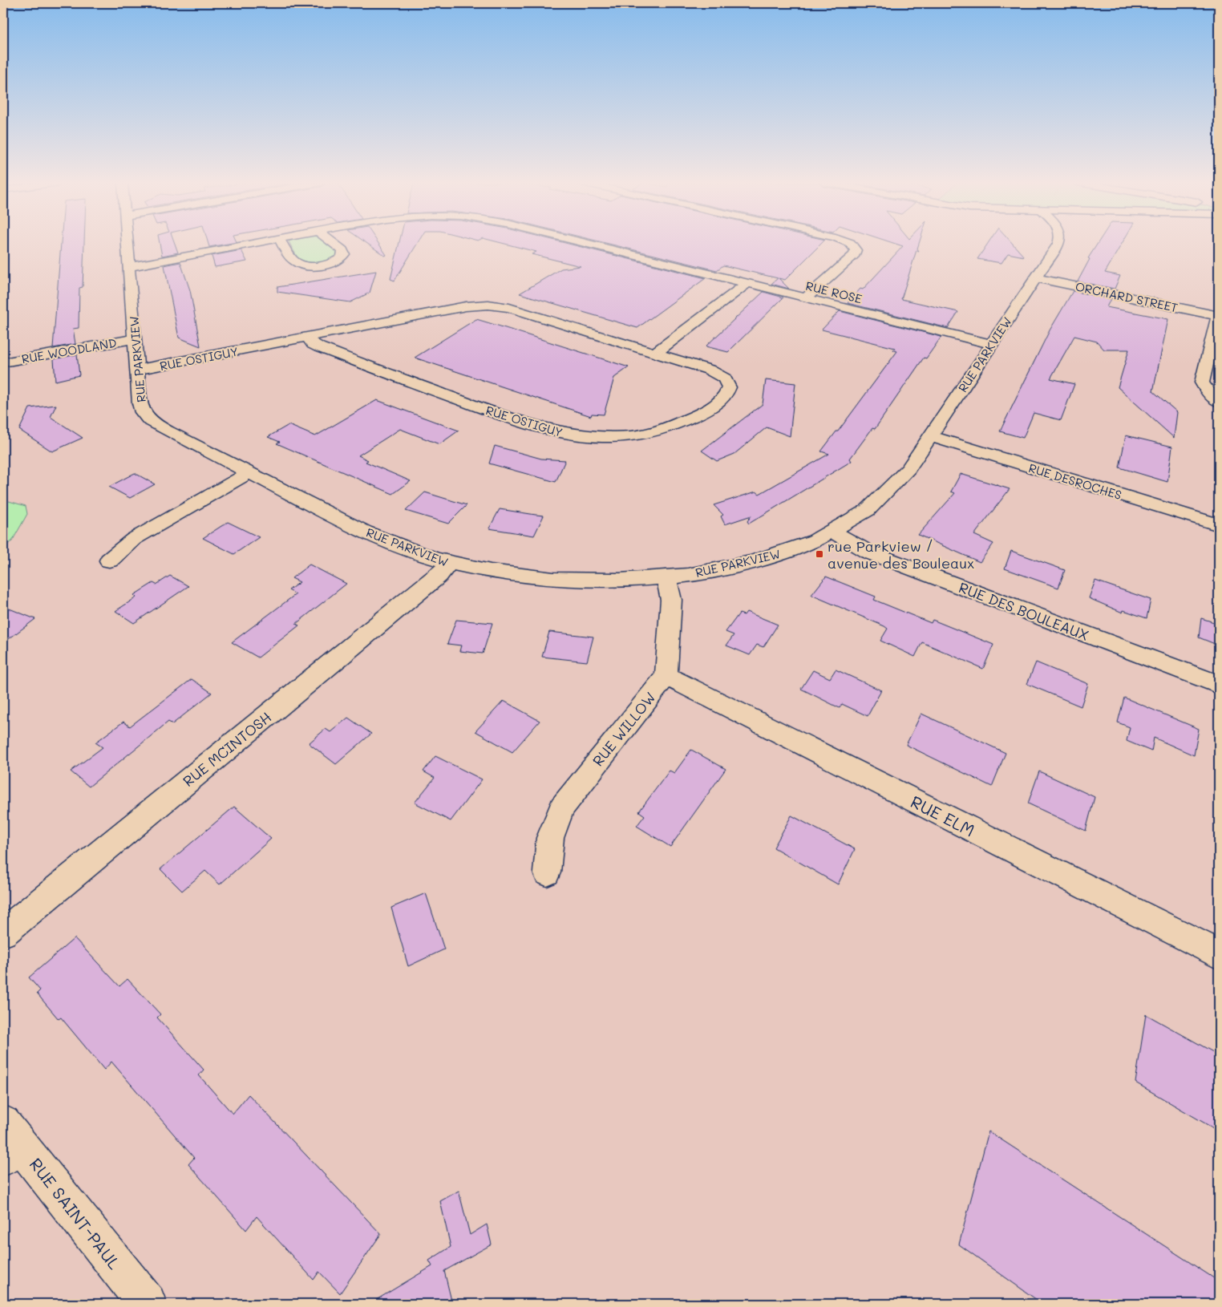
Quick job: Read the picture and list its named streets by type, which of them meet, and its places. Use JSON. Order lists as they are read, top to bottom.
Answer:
{
  "streets": {
    "street": [
      "RUE ROSE",
      "ORCHARD STREET",
      "RUE WOODLAND",
      "RUE PARKVIEW",
      "RUE OSTIGUY",
      "RUE DESROCHES",
      "RUE DES BOULEAUX",
      "RUE WILLOW",
      "RUE MCINTOSH",
      "RUE ELM",
      "RUE SAINT-PAUL"
    ]
  },
  "crossings": [
    ["RUE ROSE", "RUE PARKVIEW"],
    ["ORCHARD STREET", "RUE PARKVIEW"],
    ["RUE WOODLAND", "RUE PARKVIEW"],
    ["RUE PARKVIEW", "RUE OSTIGUY"],
    ["RUE PARKVIEW", "RUE DESROCHES"],
    ["RUE PARKVIEW", "RUE DES BOULEAUX"],
    ["RUE PARKVIEW", "RUE MCINTOSH"],
    ["RUE WILLOW", "RUE ELM"]
  ],
  "places": {
    "transit": ["rue Parkview / avenue des Bouleaux"]
  }
}
